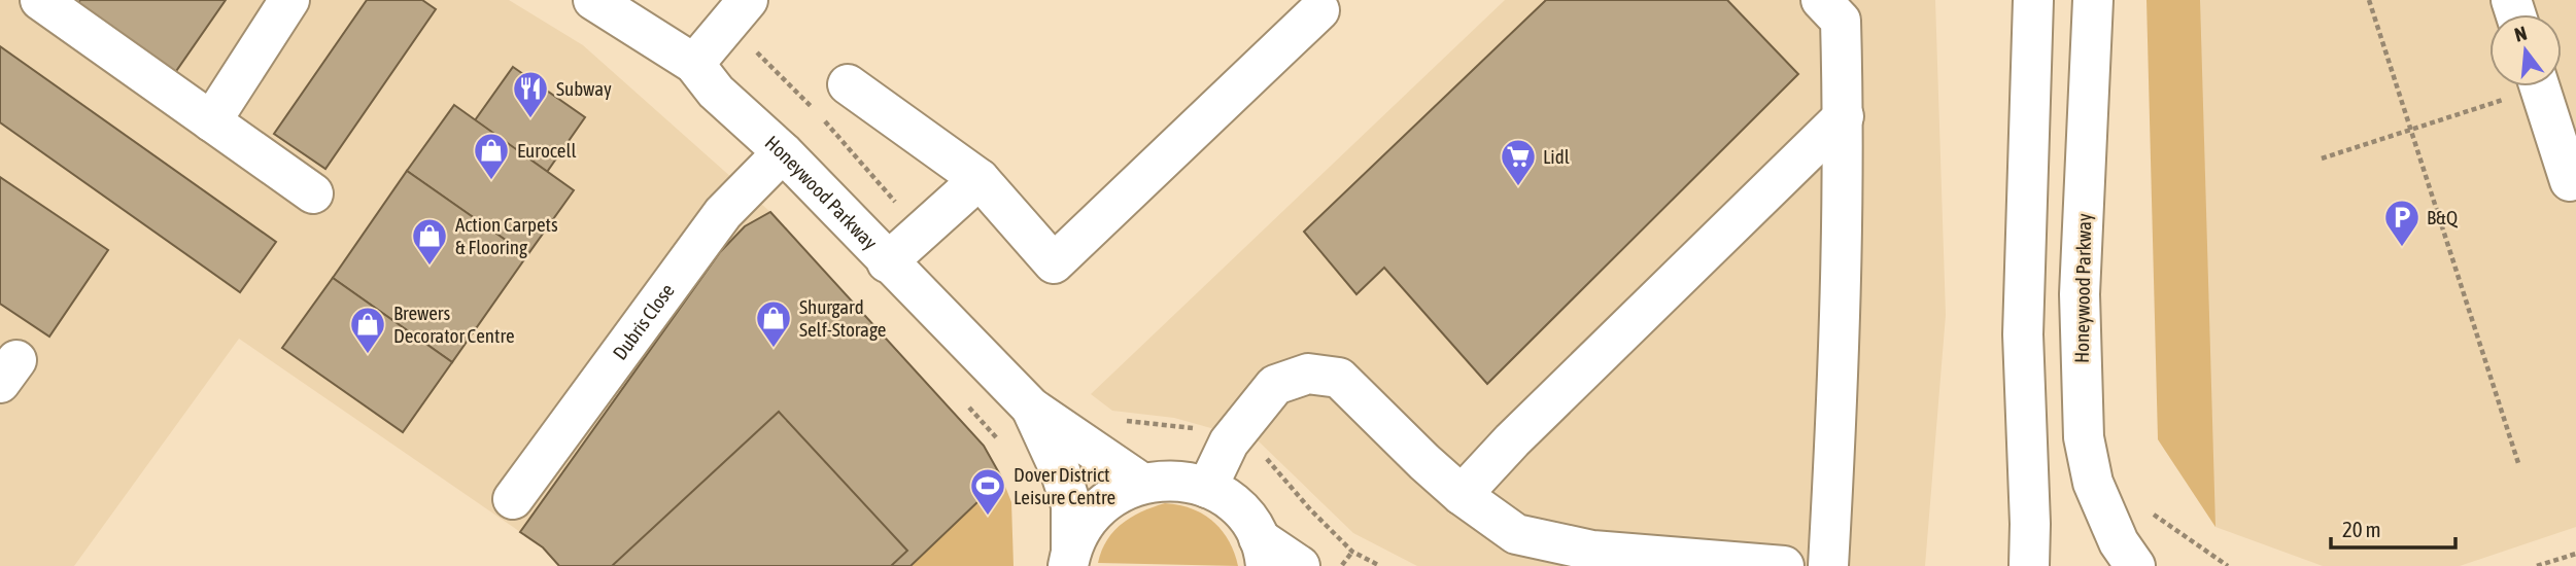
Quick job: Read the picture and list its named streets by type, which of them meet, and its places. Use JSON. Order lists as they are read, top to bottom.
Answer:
{
  "streets": {
    "street": ["Honeywood Parkway", "Dubris Close"]
  },
  "crossings": [
    ["Honeywood Parkway", "Dubris Close"]
  ],
  "places": {
    "restaurant": ["Subway"],
    "shop": [
      "Eurocell",
      "Action Carpets & Flooring",
      "Shurgard Self-Storage",
      "Brewers Decorator Centre"
    ],
    "supermarket": ["Lidl"],
    "parking": ["B&Q"],
    "sports": ["Dover District Leisure Centre"]
  },
  "scale_bar": "20 m",
  "north": "top"
}
